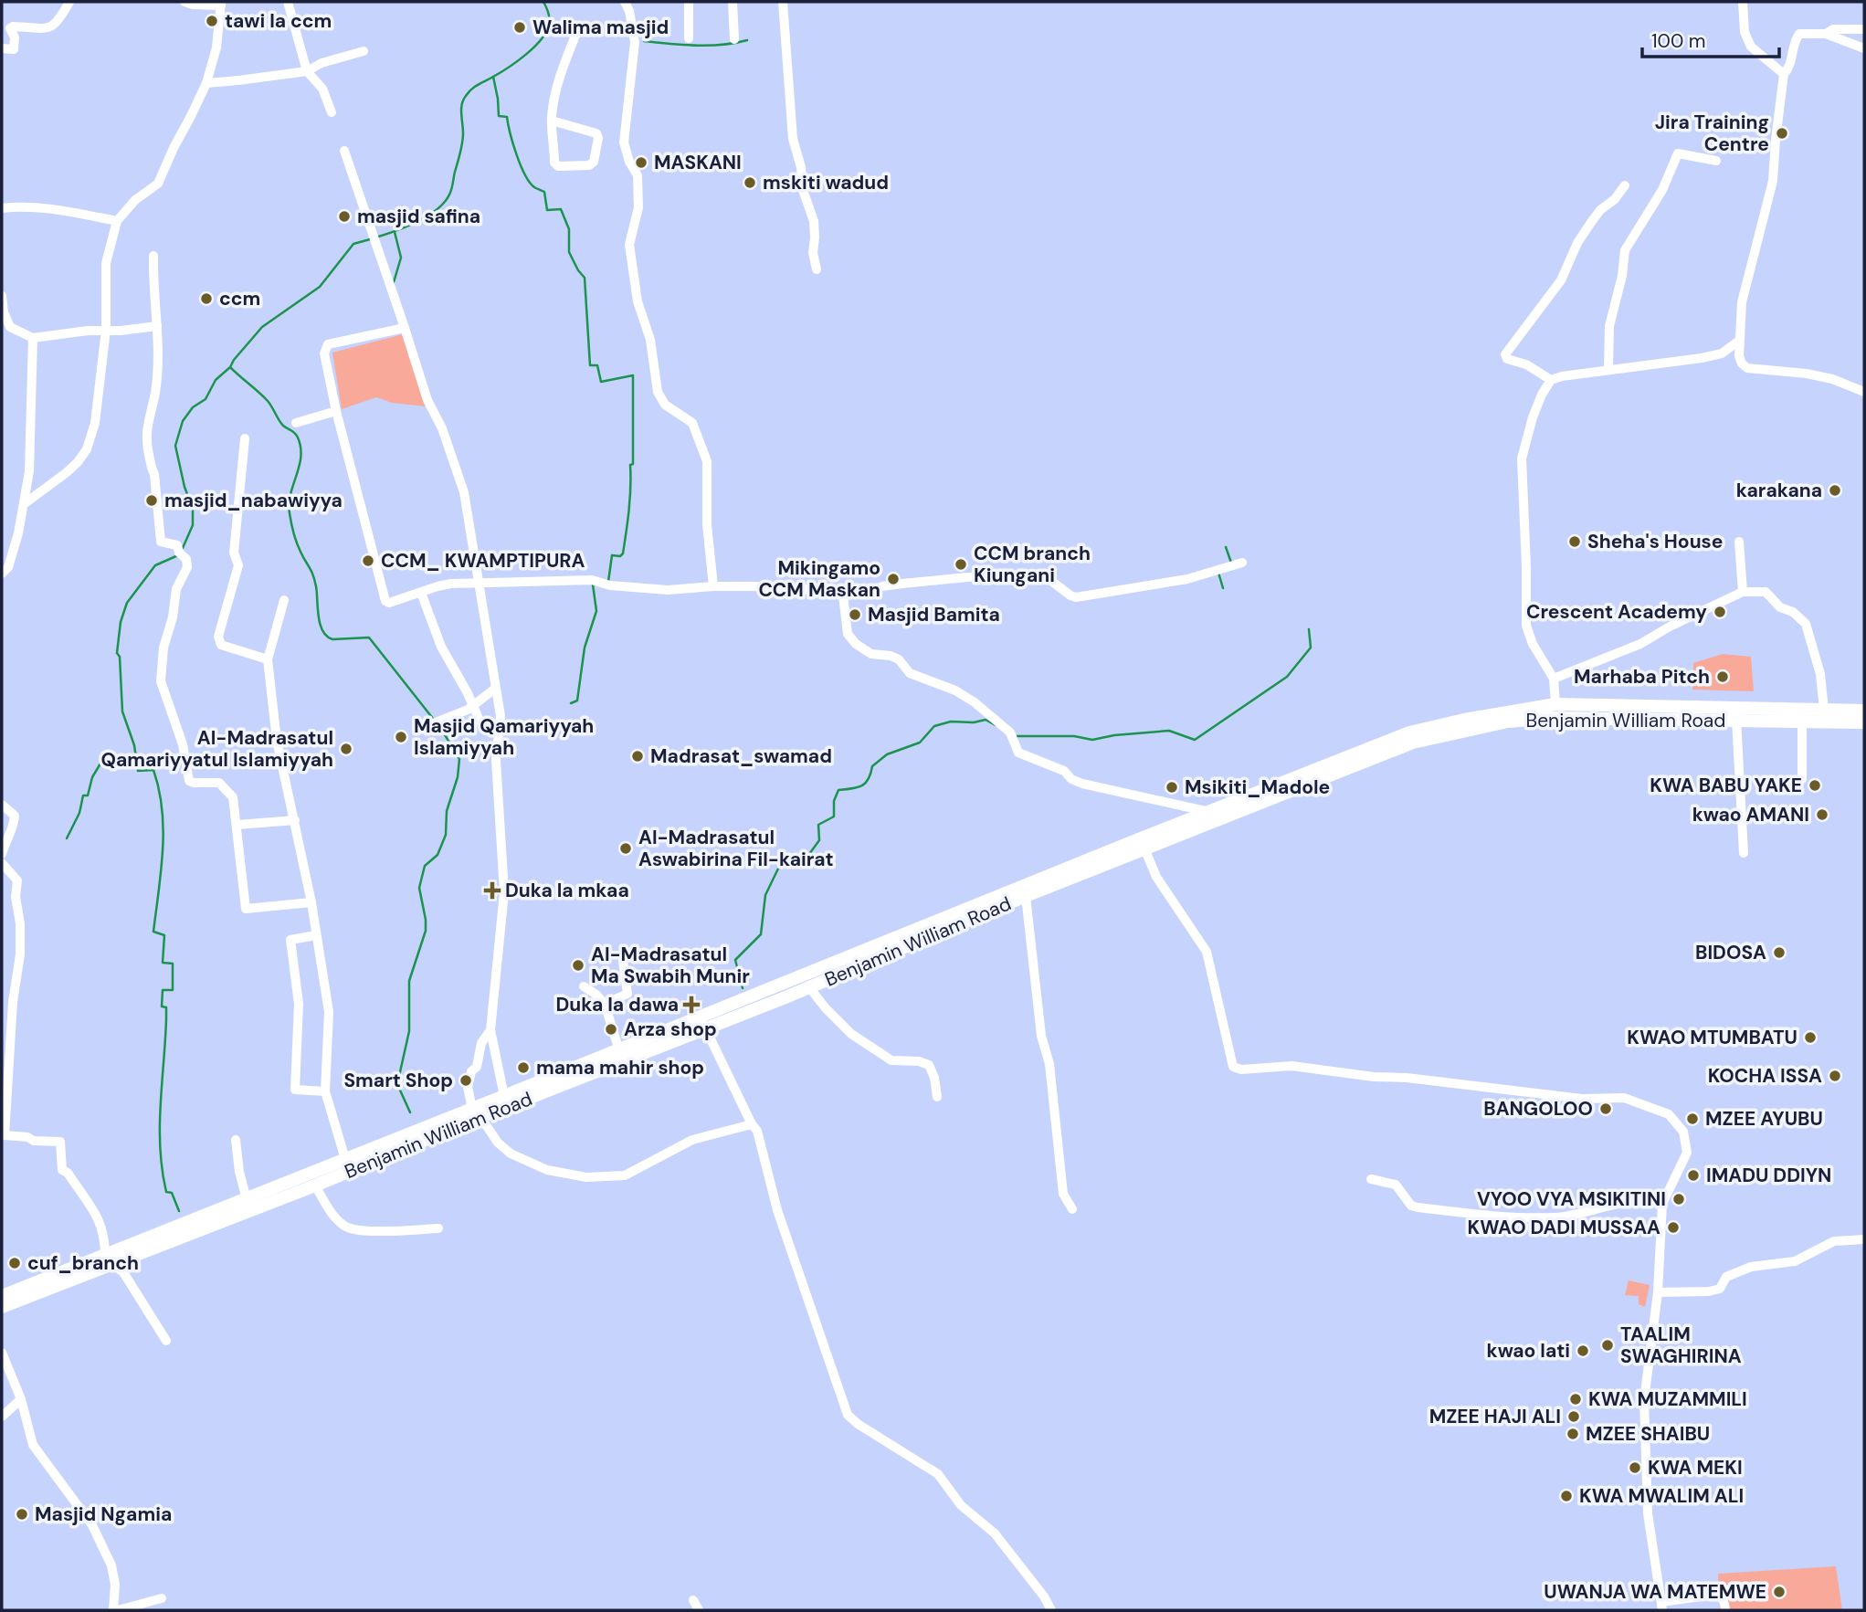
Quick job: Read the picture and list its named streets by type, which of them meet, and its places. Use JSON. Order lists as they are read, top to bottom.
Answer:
{
  "streets": {
    "main road": ["Benjamin William Road"]
  },
  "places": {
    "other": [
      "tawi la ccm",
      "Walima masjid",
      "Jira Training Centre",
      "MASKANI",
      "mskiti wadud",
      "masjid safina",
      "ccm",
      "karakana",
      "masjid_nabawiyya",
      "Sheha's House",
      "CCM_ KWAMPTIPURA",
      "CCM branch Kiungani",
      "Mikingamo CCM Maskan",
      "Crescent Academy",
      "Masjid Bamita",
      "Marhaba Pitch",
      "Masjid Qamariyyah Islamiyyah",
      "Al-Madrasatul Qamariyyatul Islamiyyah",
      "Madrasat_swamad",
      "KWA BABU YAKE",
      "Msikiti_Madole",
      "kwao AMANI",
      "Al-Madrasatul Aswabirina Fil-kairat",
      "BIDOSA",
      "Al-Madrasatul Ma Swabih Munir",
      "Arza shop",
      "KWAO MTUMBATU",
      "mama mahir shop",
      "KOCHA ISSA",
      "Smart Shop",
      "BANGOLOO",
      "MZEE AYUBU",
      "IMADU DDIYN",
      "VYOO VYA MSIKITINI",
      "KWAO DADI MUSSAA",
      "cuf_branch",
      "TAALIM SWAGHIRINA",
      "kwao lati",
      "KWA MUZAMMILI",
      "MZEE HAJI ALI",
      "MZEE SHAIBU",
      "KWA MEKI",
      "KWA MWALIM ALI",
      "Masjid Ngamia",
      "UWANJA WA MATEMWE"
    ],
    "health": ["Duka la mkaa", "Duka la dawa"]
  },
  "scale_bar": "100 m"
}
